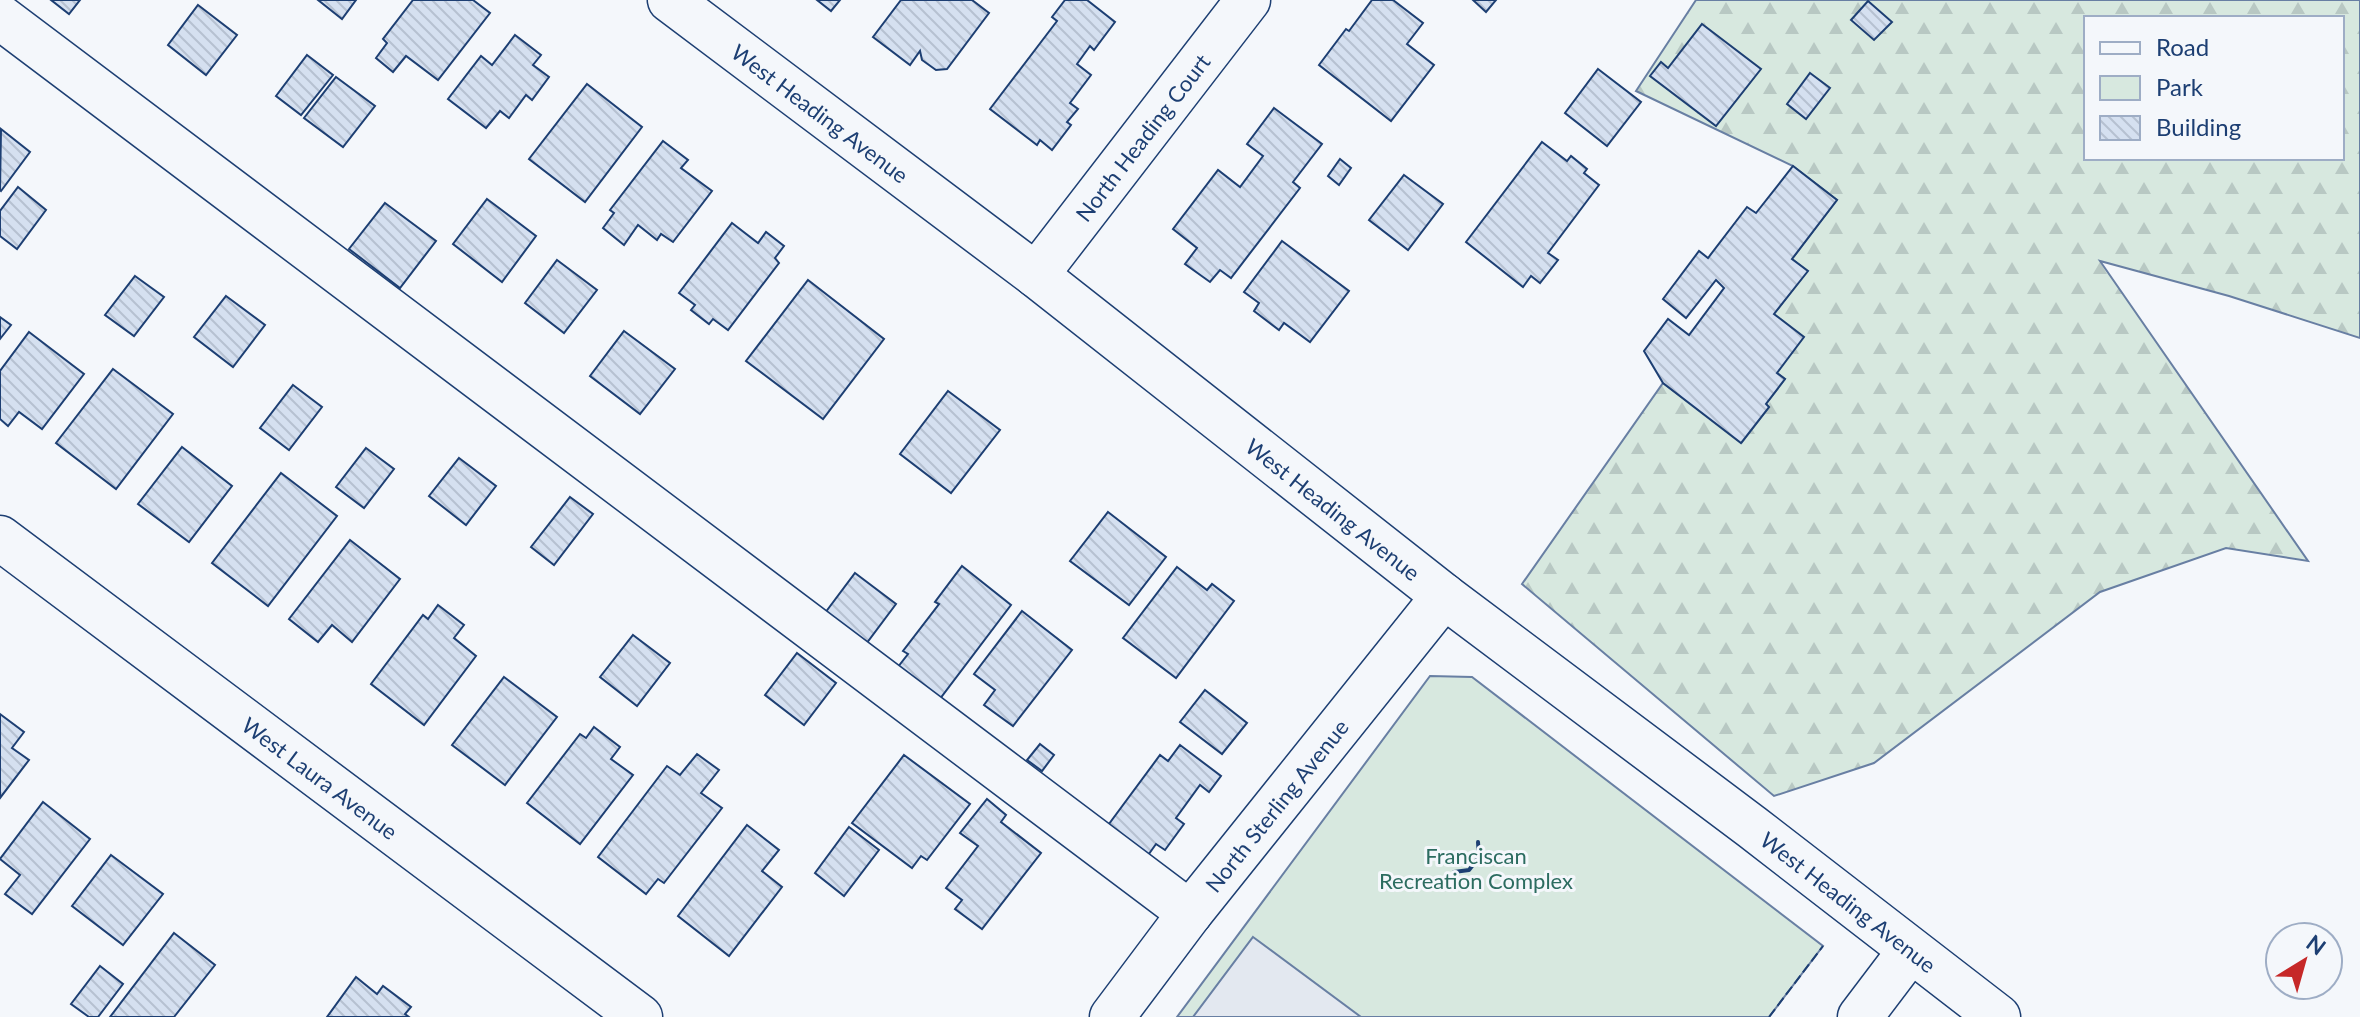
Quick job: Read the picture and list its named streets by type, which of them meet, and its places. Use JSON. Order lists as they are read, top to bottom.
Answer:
{
  "streets": {
    "street": [
      "West Heading Avenue",
      "North Heading Court",
      "West Laura Avenue",
      "North Sterling Avenue"
    ]
  },
  "crossings": [
    ["West Heading Avenue", "North Heading Court"],
    ["West Heading Avenue", "North Sterling Avenue"]
  ],
  "parks": ["Franciscan Recreation Complex"],
  "legend": ["Road", "Park", "Building"],
  "north": "top right"
}
